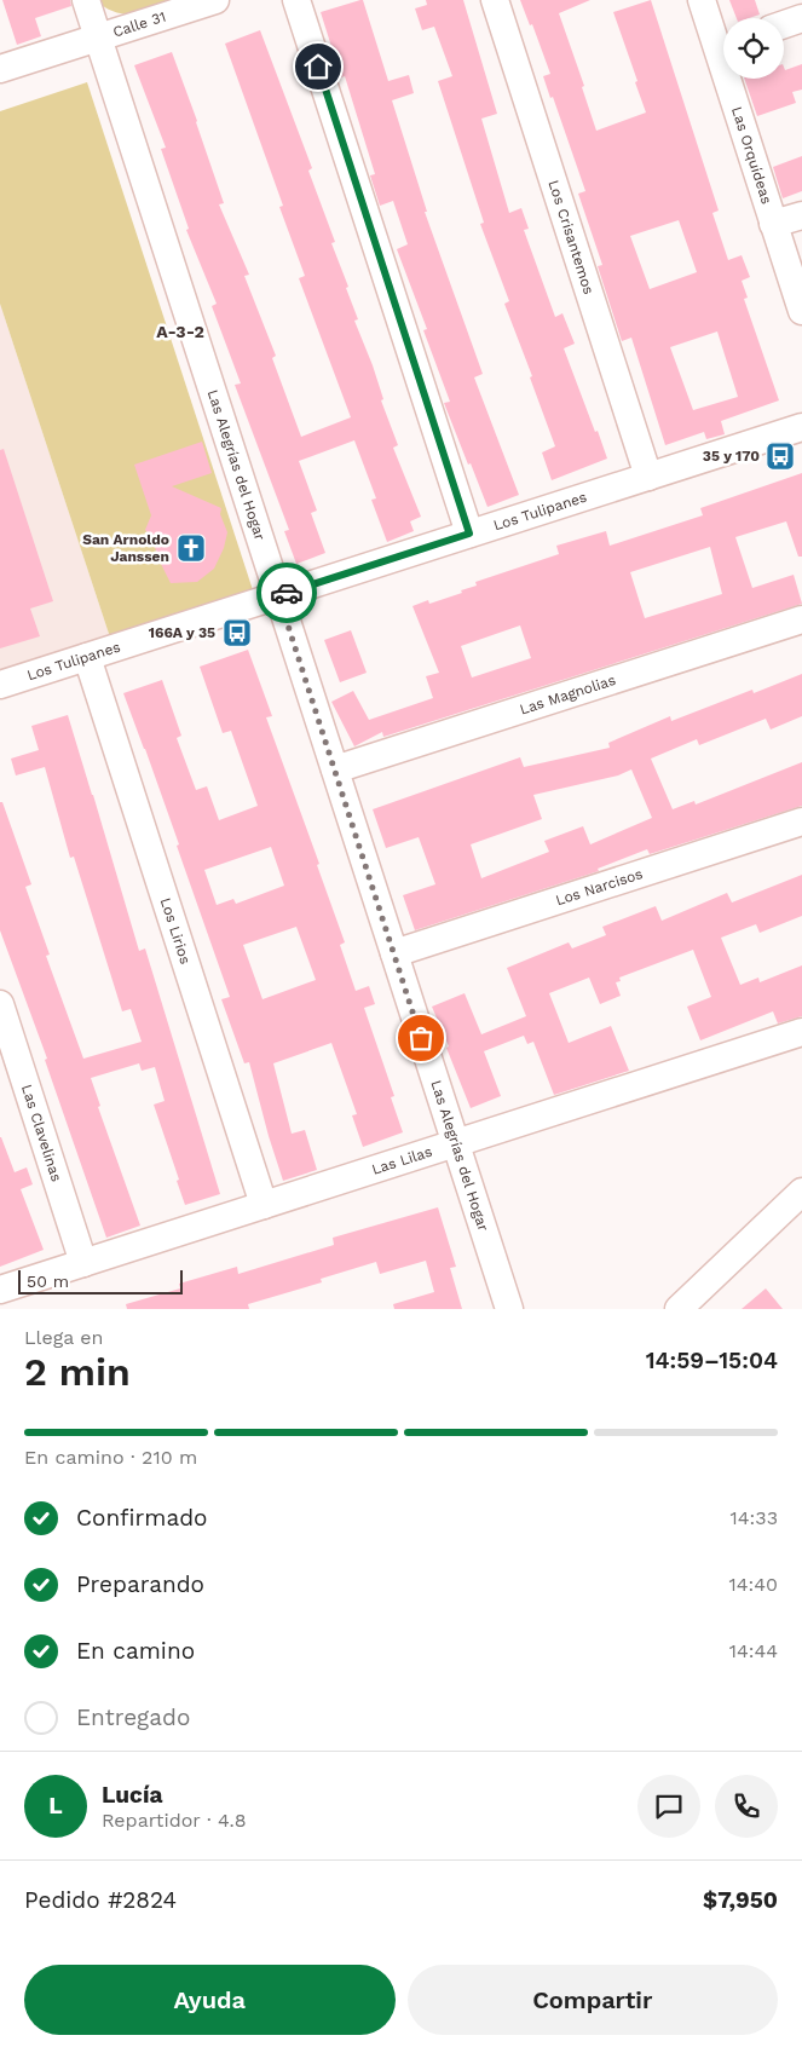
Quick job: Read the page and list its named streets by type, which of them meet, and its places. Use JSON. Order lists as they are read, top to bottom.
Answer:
{
  "streets": {
    "street": [
      "Calle 31",
      "Las Orquídeas",
      "Los Crisantemos",
      "Las Alegrías del Hogar",
      "Los Tulipanes",
      "Las Magnolias",
      "Los Narcisos",
      "Los Lirios",
      "Las Clavelinas",
      "Las Lilas"
    ]
  },
  "crossings": [
    ["Calle 31", "Las Alegrías del Hogar"],
    ["Los Crisantemos", "Los Tulipanes"],
    ["Las Alegrías del Hogar", "Los Tulipanes"],
    ["Las Alegrías del Hogar", "Las Magnolias"],
    ["Las Alegrías del Hogar", "Los Narcisos"],
    ["Las Alegrías del Hogar", "Las Lilas"],
    ["Los Tulipanes", "Los Lirios"],
    ["Los Lirios", "Las Lilas"],
    ["Las Clavelinas", "Las Lilas"]
  ],
  "districts": ["A-3-2"],
  "places": {
    "bus stop": ["35 y 170", "166A y 35"],
    "church": ["San Arnoldo Janssen"]
  },
  "scale_bar": "50 m",
  "page": {
    "scale": "50 m",
    "heading": ["2 min", "Llega en", "14:59–15:04"],
    "panel": [
      "Lucía",
      "Repartidor · 4.8",
      "Pedido #2824",
      "$7,950"
    ],
    "bar": "En camino · 210 m",
    "list": [
      ["Confirmado", "14:33"],
      ["Preparando", "14:40"],
      ["En camino", "14:44"],
      "Entregado"
    ],
    "round": "L",
    "buttons": ["Ayuda", "Compartir"]
  }
}
